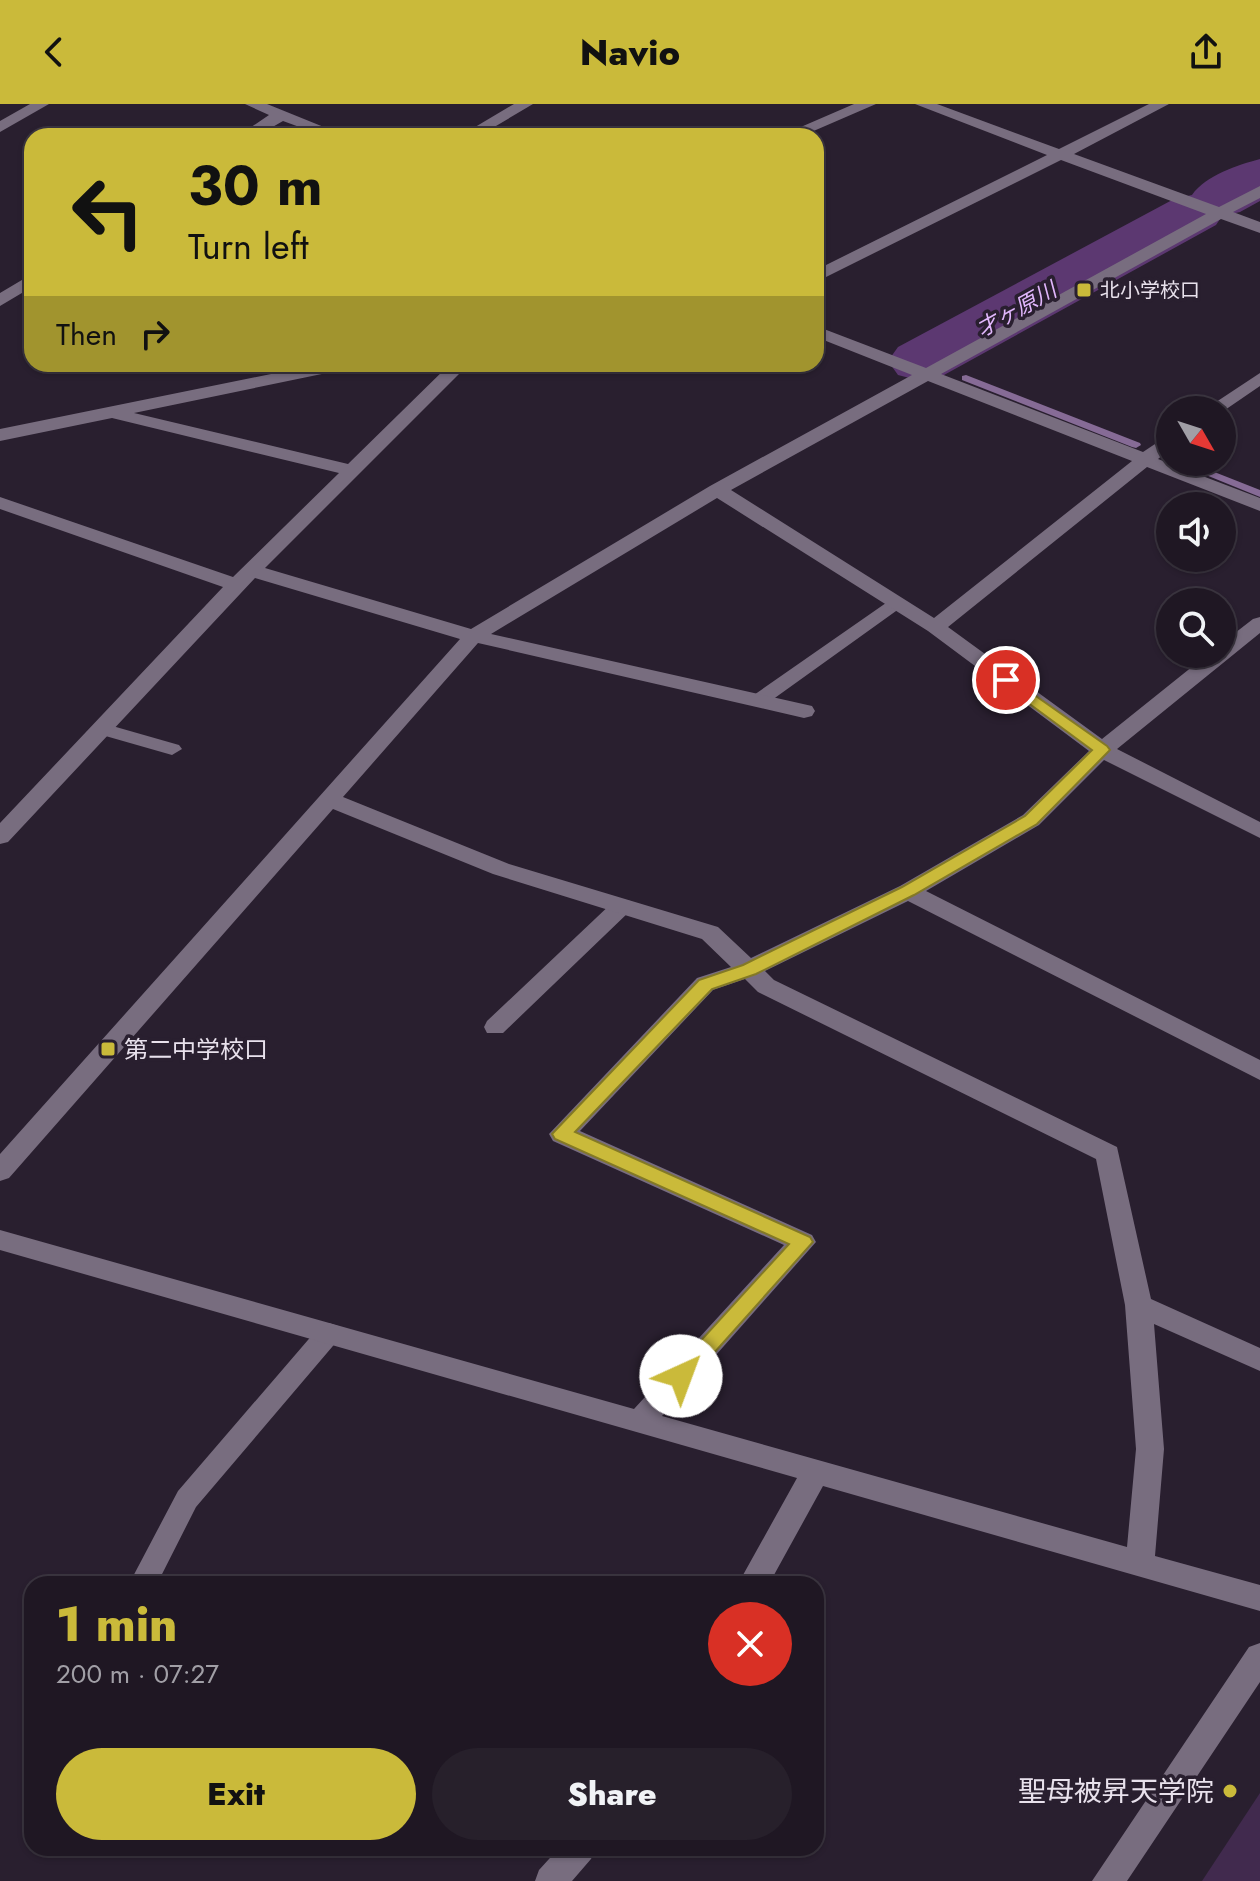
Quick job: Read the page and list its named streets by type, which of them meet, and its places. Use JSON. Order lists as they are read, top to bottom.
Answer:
{
  "water": ["才ヶ原川"],
  "places": {
    "transit": ["北小学校口", "第二中学校口"],
    "other": ["聖母被昇天学院"]
  },
  "north": "bottom right",
  "page": {
    "header": "Navio",
    "turn": ["30 m", "Turn left"],
    "then": "Then",
    "heading": ["1 min", "200 m · 07:27"],
    "buttons": ["Exit", "Share"]
  }
}
